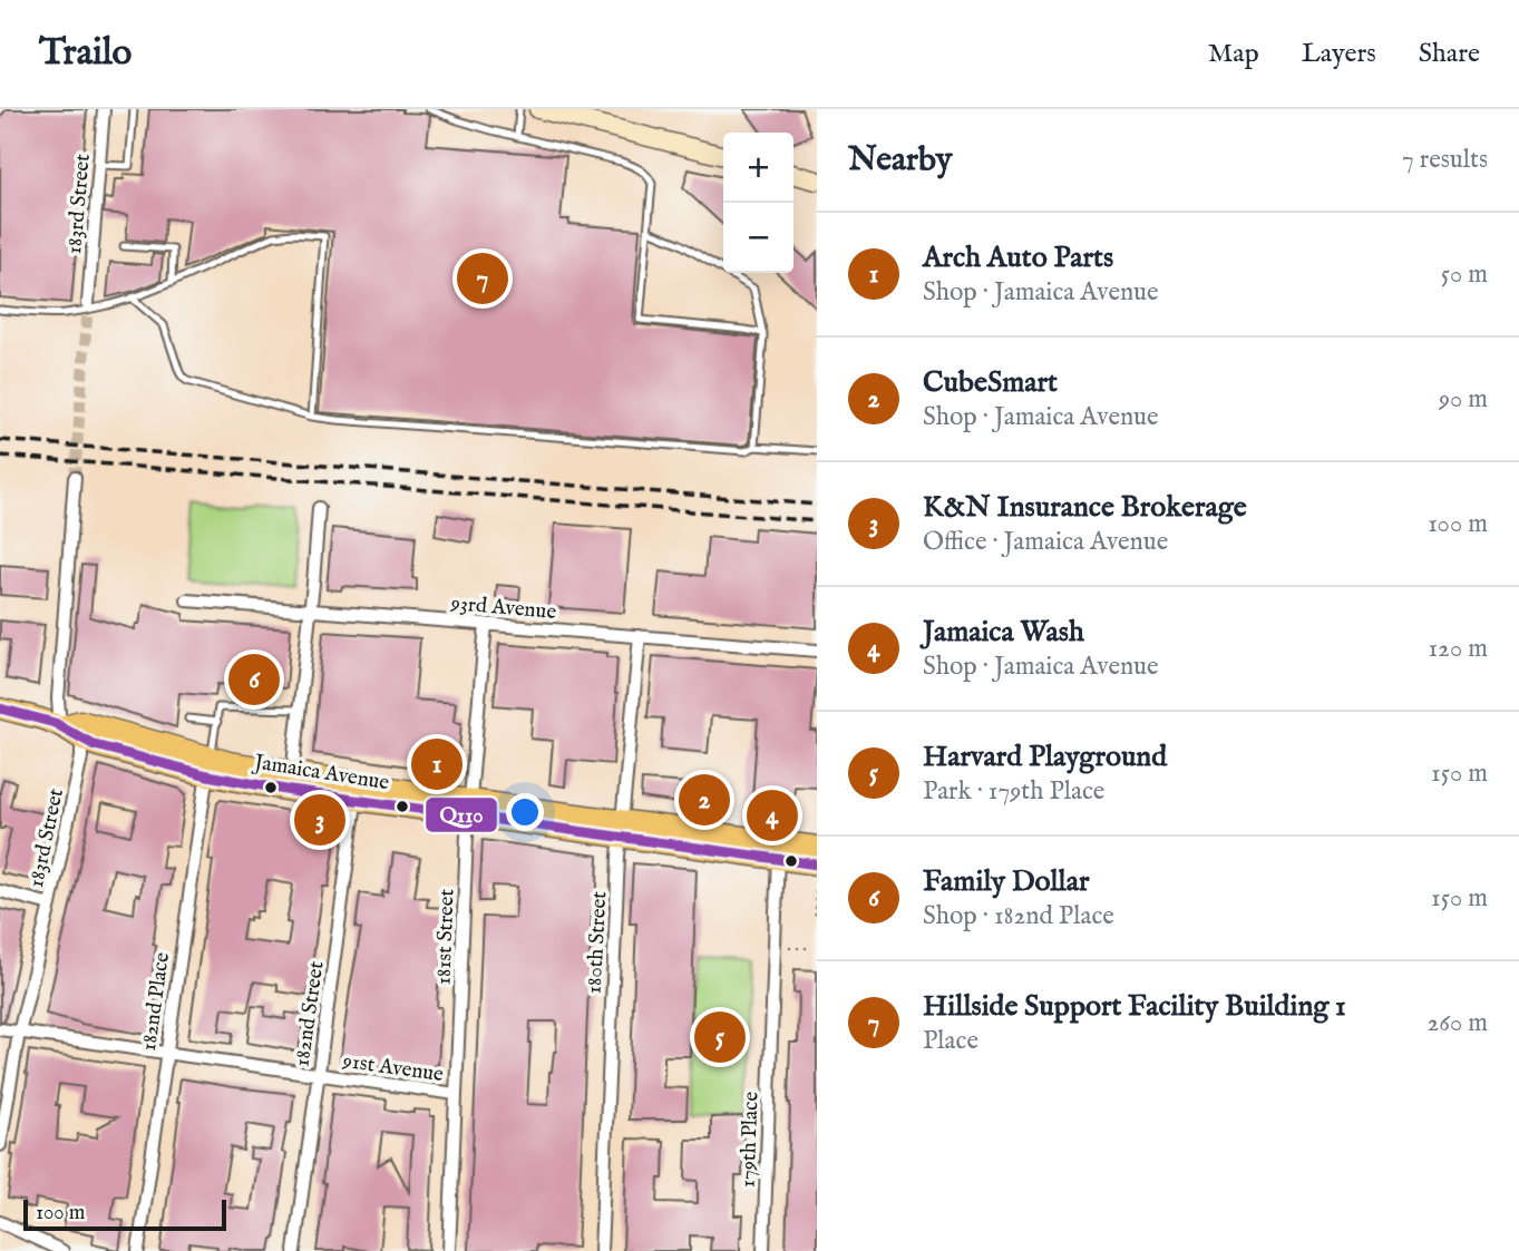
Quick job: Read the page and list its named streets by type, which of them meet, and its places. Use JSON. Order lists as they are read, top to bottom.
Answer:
{
  "streets": {
    "main road": ["Jamaica Avenue"],
    "street": [
      "183rd Street",
      "93rd Avenue",
      "181st Street",
      "180th Street",
      "182nd Place",
      "182nd Street",
      "91st Avenue",
      "179th Place"
    ]
  },
  "crossings": [
    ["183rd Street", "Jamaica Avenue"],
    ["183rd Street", "91st Avenue"],
    ["93rd Avenue", "181st Street"],
    ["93rd Avenue", "180th Street"],
    ["Jamaica Avenue", "181st Street"],
    ["Jamaica Avenue", "180th Street"],
    ["Jamaica Avenue", "182nd Place"],
    ["Jamaica Avenue", "182nd Street"],
    ["Jamaica Avenue", "179th Place"],
    ["181st Street", "91st Avenue"],
    ["182nd Place", "91st Avenue"],
    ["182nd Street", "91st Avenue"]
  ],
  "lines": ["transit line Q110"],
  "scale_bar": "100 m",
  "page": {
    "header": "Trailo",
    "nav": ["Map", "Layers", "Share"],
    "heading": ["Nearby", "7 results"],
    "map_buttons": ["+", "−"],
    "list": [
      {
        "mark": "1",
        "name": "Arch Auto Parts",
        "note": "Shop · Jamaica Avenue",
        "value": "50 m"
      },
      {
        "mark": "2",
        "name": "CubeSmart",
        "note": "Shop · Jamaica Avenue",
        "value": "90 m"
      },
      {
        "mark": "3",
        "name": "K&N Insurance Brokerage",
        "note": "Office · Jamaica Avenue",
        "value": "100 m"
      },
      {
        "mark": "4",
        "name": "Jamaica Wash",
        "note": "Shop · Jamaica Avenue",
        "value": "120 m"
      },
      {
        "mark": "5",
        "name": "Harvard Playground",
        "note": "Park · 179th Place",
        "value": "150 m"
      },
      {
        "mark": "6",
        "name": "Family Dollar",
        "note": "Shop · 182nd Place",
        "value": "150 m"
      },
      {
        "mark": "7",
        "name": "Hillside Support Facility Building 1",
        "note": "Place",
        "value": "260 m"
      }
    ],
    "pins": [
      "7",
      "6",
      "1",
      "2",
      "4",
      "3",
      "5"
    ],
    "scale": "100 m"
  }
}
